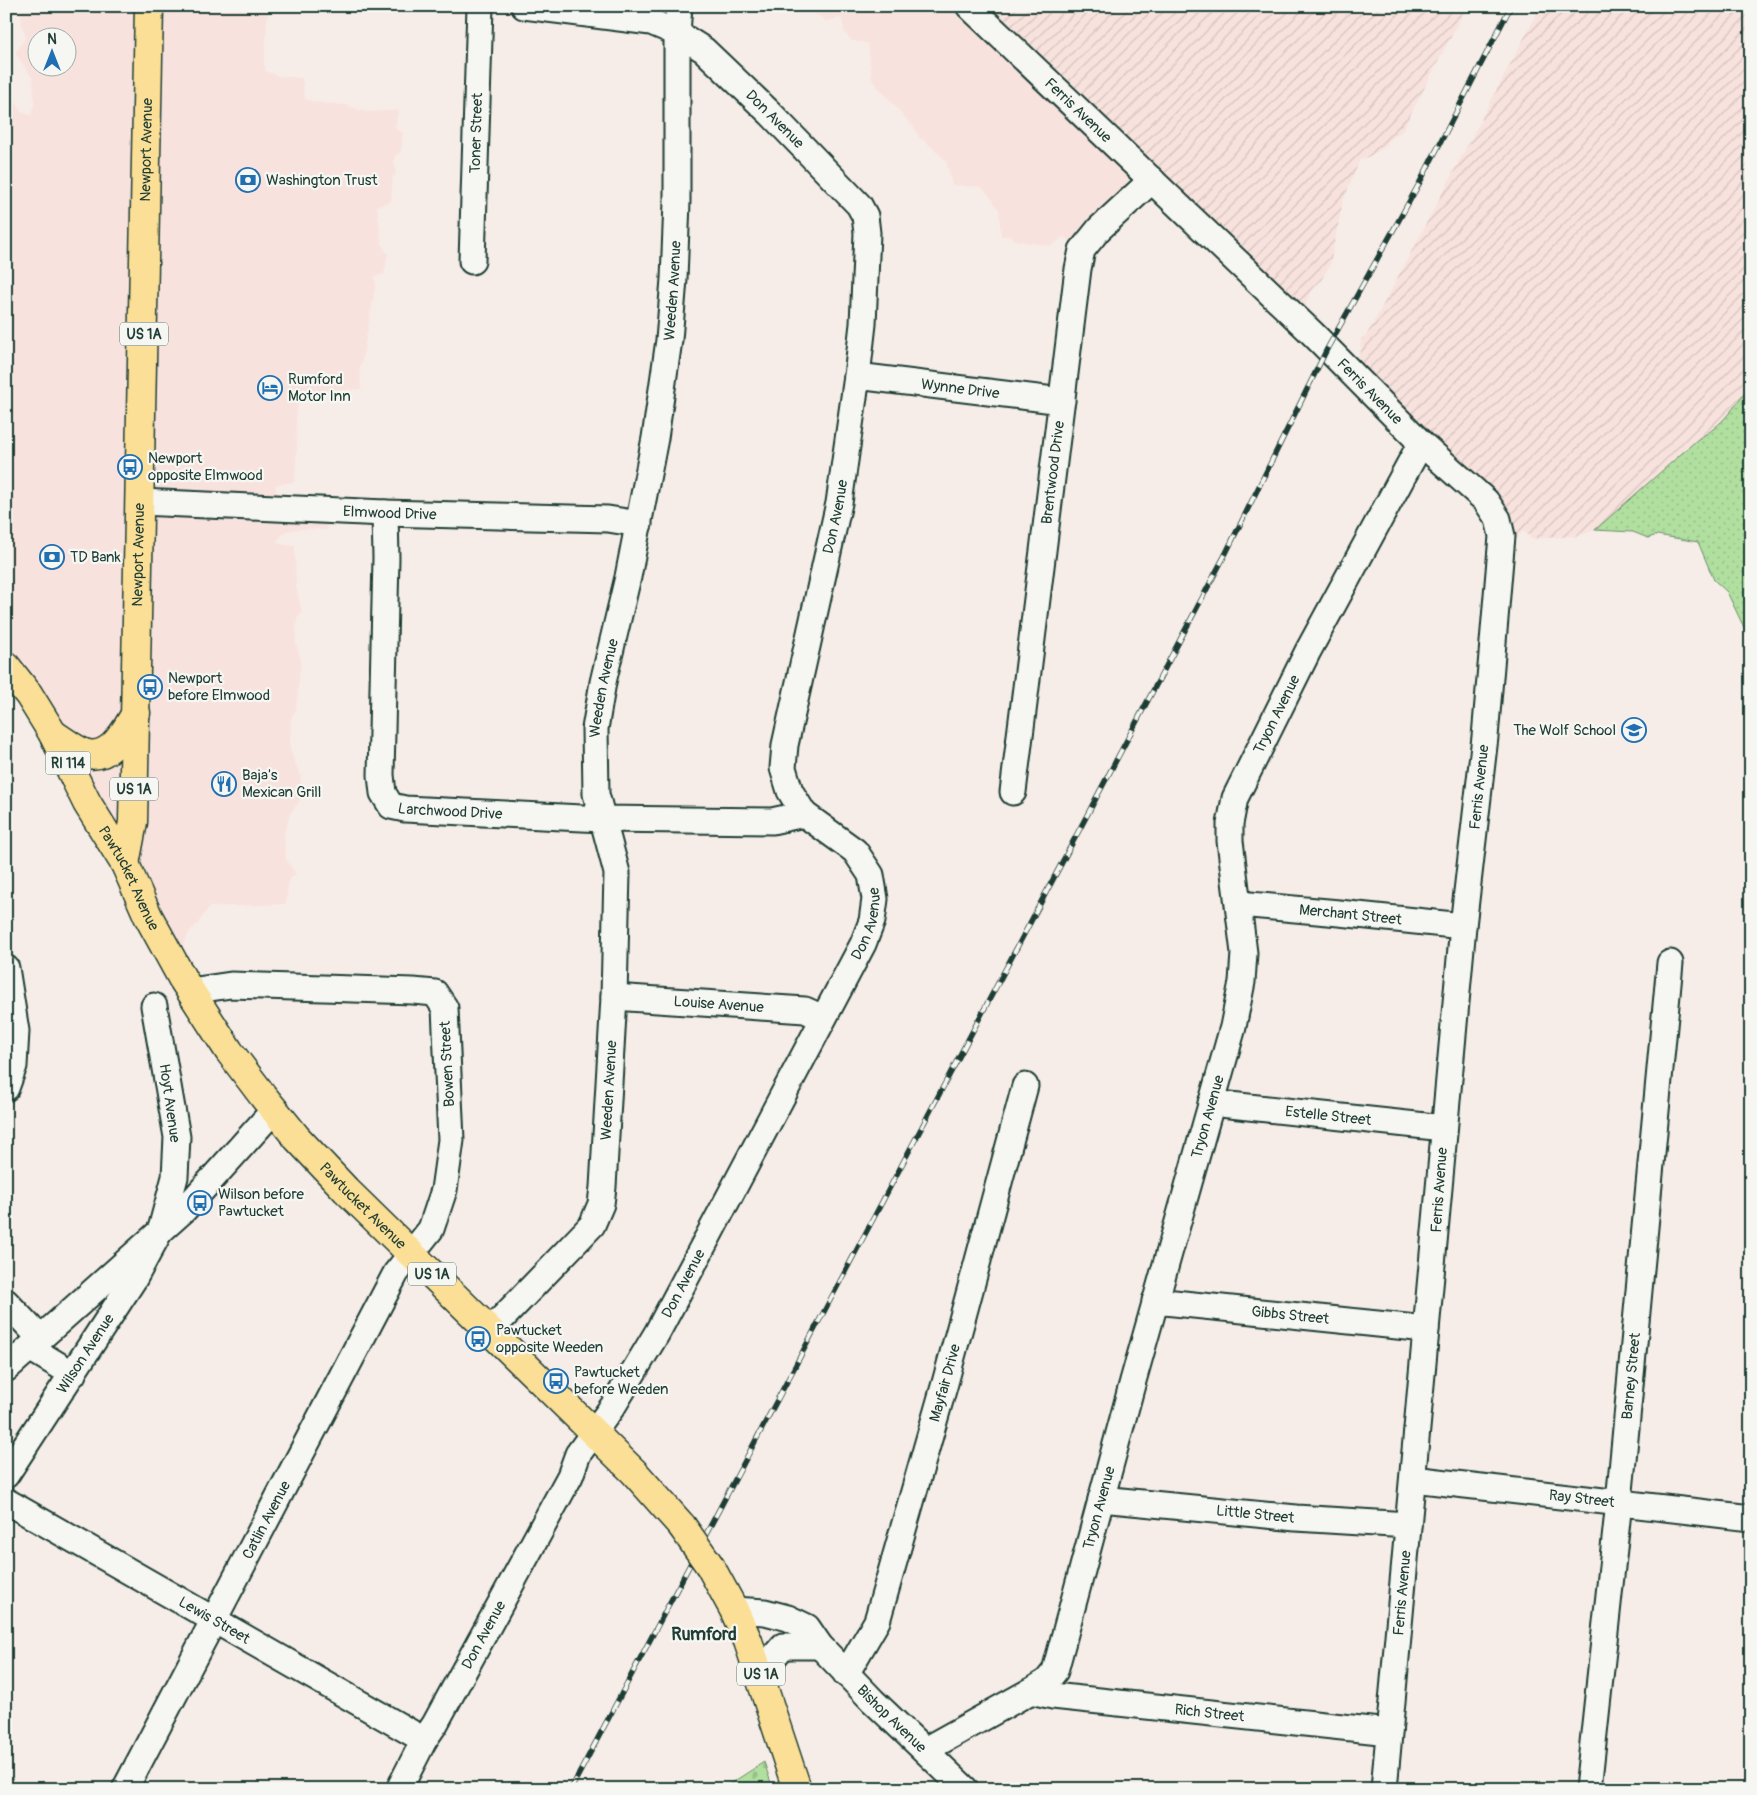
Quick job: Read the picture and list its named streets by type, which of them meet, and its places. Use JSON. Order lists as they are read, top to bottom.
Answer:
{
  "streets": {
    "main road": [
      "Newport Avenue",
      "US 1A",
      "RI 114",
      "Pawtucket Avenue"
    ],
    "street": [
      "Ferris Avenue",
      "Don Avenue",
      "Toner Street",
      "Weeden Avenue",
      "Wynne Drive",
      "Brentwood Drive",
      "Elmwood Drive",
      "Tryon Avenue",
      "Larchwood Drive",
      "Merchant Street",
      "Louise Avenue",
      "Bowen Street",
      "Hoyt Avenue",
      "Estelle Street",
      "Gibbs Street",
      "Wilson Avenue",
      "Barney Street",
      "Mayfair Drive",
      "Ray Street",
      "Little Street",
      "Catlin Avenue",
      "Lewis Street",
      "Rich Street",
      "Bishop Avenue"
    ]
  },
  "crossings": [
    ["Ferris Avenue", "Brentwood Drive"],
    ["Ferris Avenue", "Tryon Avenue"],
    ["Ferris Avenue", "Merchant Street"],
    ["Ferris Avenue", "Estelle Street"],
    ["Ferris Avenue", "Gibbs Street"],
    ["Ferris Avenue", "Ray Street"],
    ["Ferris Avenue", "Little Street"],
    ["Ferris Avenue", "Rich Street"],
    ["Don Avenue", "Weeden Avenue"],
    ["Don Avenue", "Wynne Drive"],
    ["Don Avenue", "Larchwood Drive"],
    ["Don Avenue", "Pawtucket Avenue"],
    ["Don Avenue", "Louise Avenue"],
    ["Don Avenue", "Lewis Street"],
    ["Newport Avenue", "Elmwood Drive"],
    ["Newport Avenue", "Pawtucket Avenue"],
    ["Weeden Avenue", "Elmwood Drive"],
    ["Weeden Avenue", "Larchwood Drive"],
    ["Weeden Avenue", "Pawtucket Avenue"],
    ["Weeden Avenue", "Louise Avenue"],
    ["Wynne Drive", "Brentwood Drive"],
    ["Elmwood Drive", "Larchwood Drive"],
    ["Tryon Avenue", "Merchant Street"],
    ["Tryon Avenue", "Estelle Street"],
    ["Tryon Avenue", "Gibbs Street"],
    ["Tryon Avenue", "Little Street"],
    ["Tryon Avenue", "Rich Street"],
    ["Tryon Avenue", "Bishop Avenue"],
    ["Pawtucket Avenue", "Bowen Street"],
    ["Pawtucket Avenue", "Catlin Avenue"],
    ["Pawtucket Avenue", "Bishop Avenue"],
    ["Bowen Street", "Catlin Avenue"],
    ["Hoyt Avenue", "Wilson Avenue"],
    ["Barney Street", "Ray Street"],
    ["Mayfair Drive", "Bishop Avenue"],
    ["Catlin Avenue", "Lewis Street"]
  ],
  "districts": ["Rumford"],
  "places": {
    "bank": ["Washington Trust", "TD Bank"],
    "hotel": ["Rumford Motor Inn"],
    "bus stop": [
      "Newport opposite Elmwood",
      "Newport before Elmwood",
      "Wilson before Pawtucket",
      "Pawtucket opposite Weeden",
      "Pawtucket before Weeden"
    ],
    "school or university": ["The Wolf School"],
    "restaurant": ["Baja's Mexican Grill"]
  },
  "north": "top"
}
